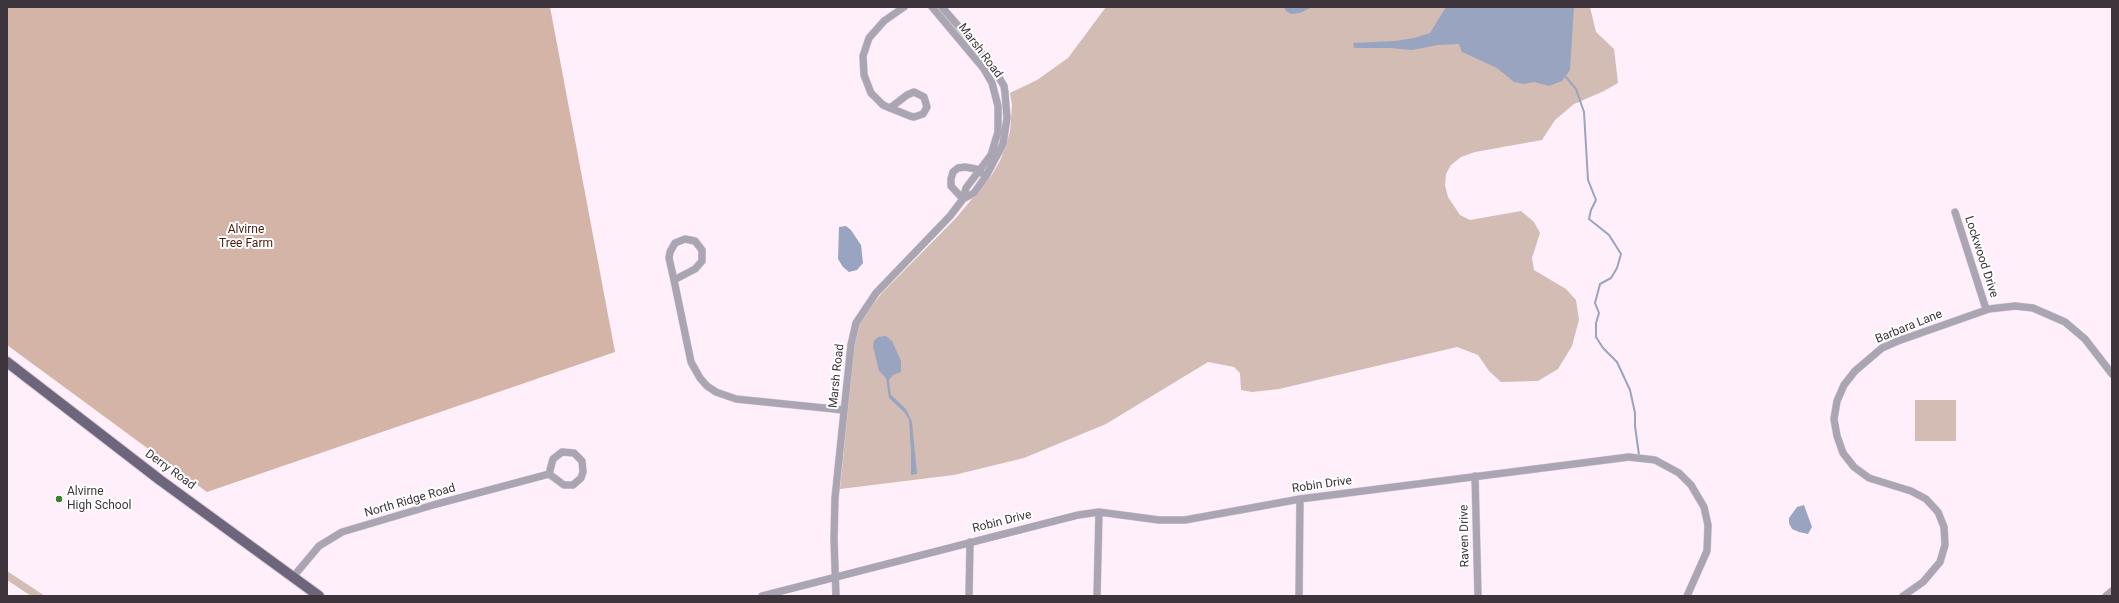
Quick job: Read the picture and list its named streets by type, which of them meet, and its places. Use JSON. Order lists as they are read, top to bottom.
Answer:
{
  "streets": {
    "main road": ["Derry Road"],
    "street": [
      "Marsh Road",
      "Lockwood Drive",
      "Barbara Lane",
      "Robin Drive",
      "North Ridge Road",
      "Raven Drive"
    ]
  },
  "crossings": [
    ["Marsh Road", "Robin Drive"],
    ["Lockwood Drive", "Barbara Lane"],
    ["Derry Road", "North Ridge Road"],
    ["Robin Drive", "Raven Drive"]
  ],
  "parks": ["Alvirne Tree Farm"],
  "places": ["Alvirne High School"]
}
